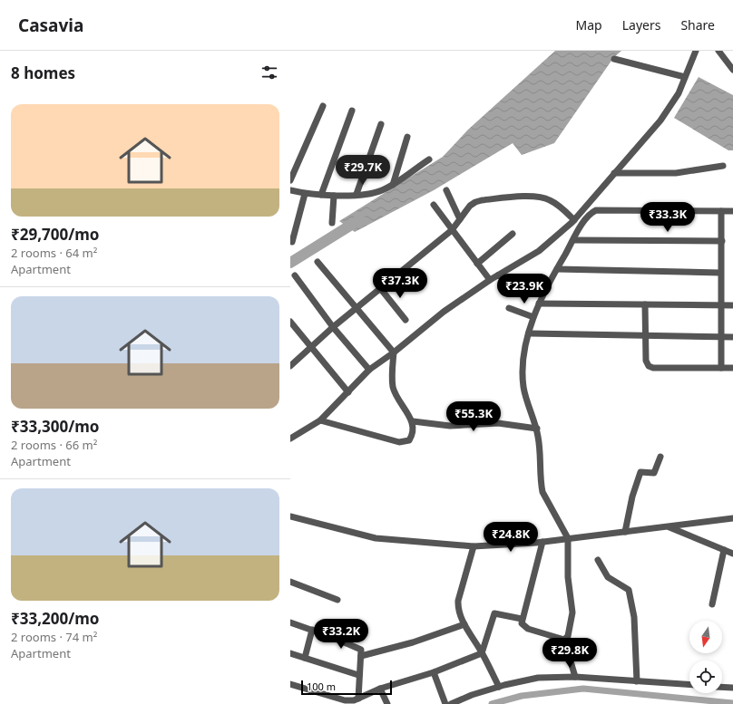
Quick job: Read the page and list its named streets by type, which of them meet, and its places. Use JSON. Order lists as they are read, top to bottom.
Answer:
{
  "scale_bar": "100 m",
  "north": "bottom",
  "page": {
    "header": "Casavia",
    "nav": ["Map", "Layers", "Share"],
    "heading": "8 homes",
    "list": [
      {
        "name": "₹29,700/mo",
        "note": "2 rooms · 64 m² · Apartment"
      },
      {
        "name": "₹33,300/mo",
        "note": "2 rooms · 66 m² · Apartment"
      },
      {
        "name": "₹33,200/mo",
        "note": "2 rooms · 74 m² · Apartment"
      }
    ],
    "price": [
      "₹29.7K",
      "₹33.3K",
      "₹37.3K",
      "₹23.9K",
      "₹55.3K",
      "₹24.8K",
      "₹33.2K",
      "₹29.8K"
    ],
    "scale": "100 m"
  }
}
